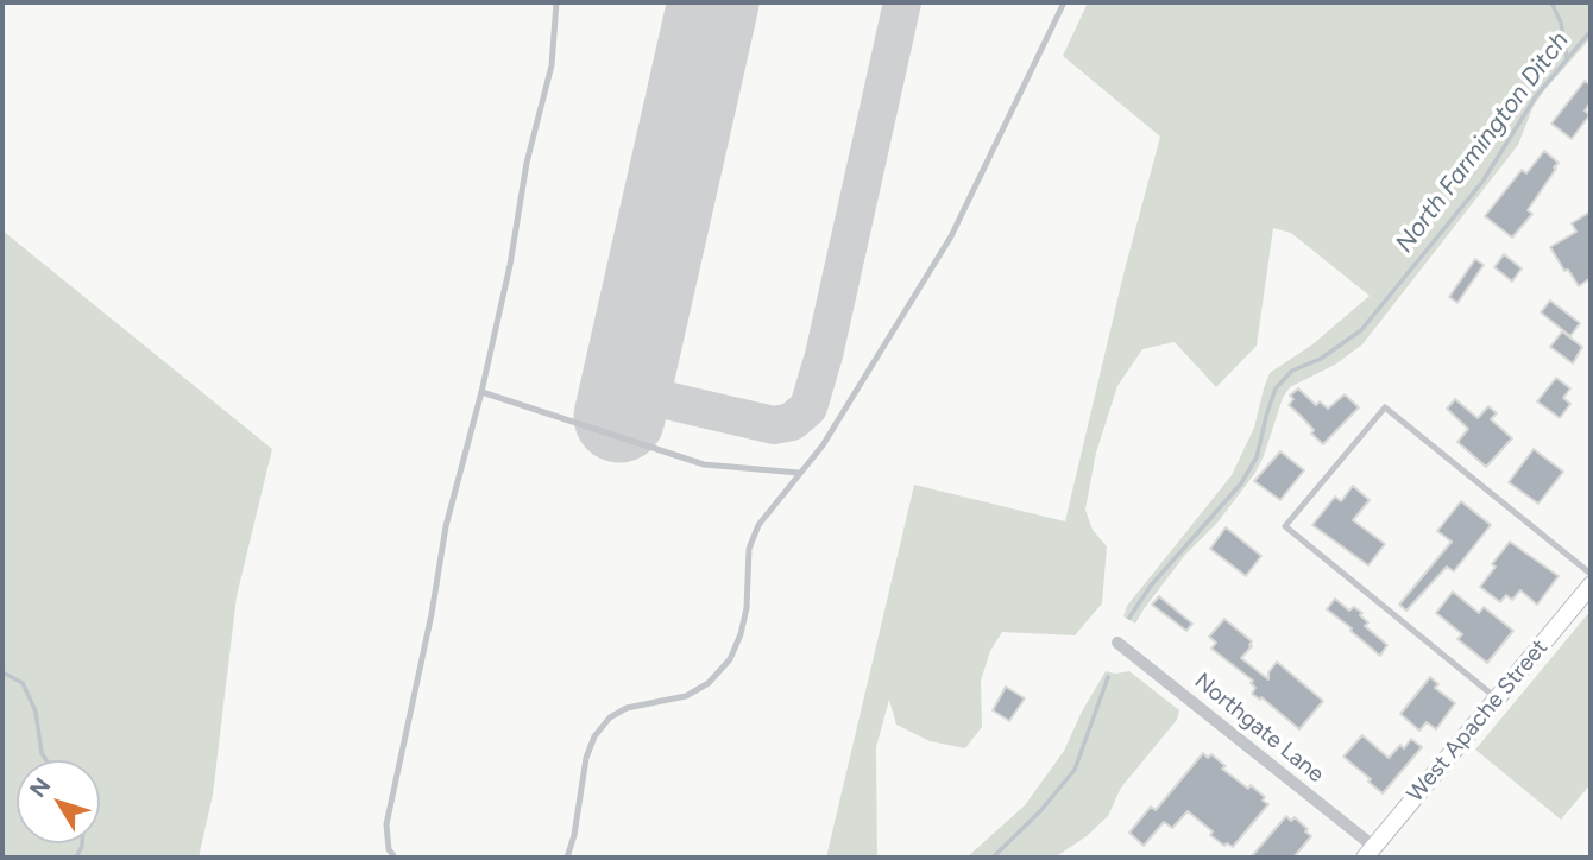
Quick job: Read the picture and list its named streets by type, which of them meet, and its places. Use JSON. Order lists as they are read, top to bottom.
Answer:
{
  "streets": {
    "main road": ["West Apache Street"],
    "street": ["Northgate Lane"]
  },
  "crossings": [
    ["West Apache Street", "Northgate Lane"]
  ],
  "water": ["North Farmington Ditch"],
  "north": "top left"
}
